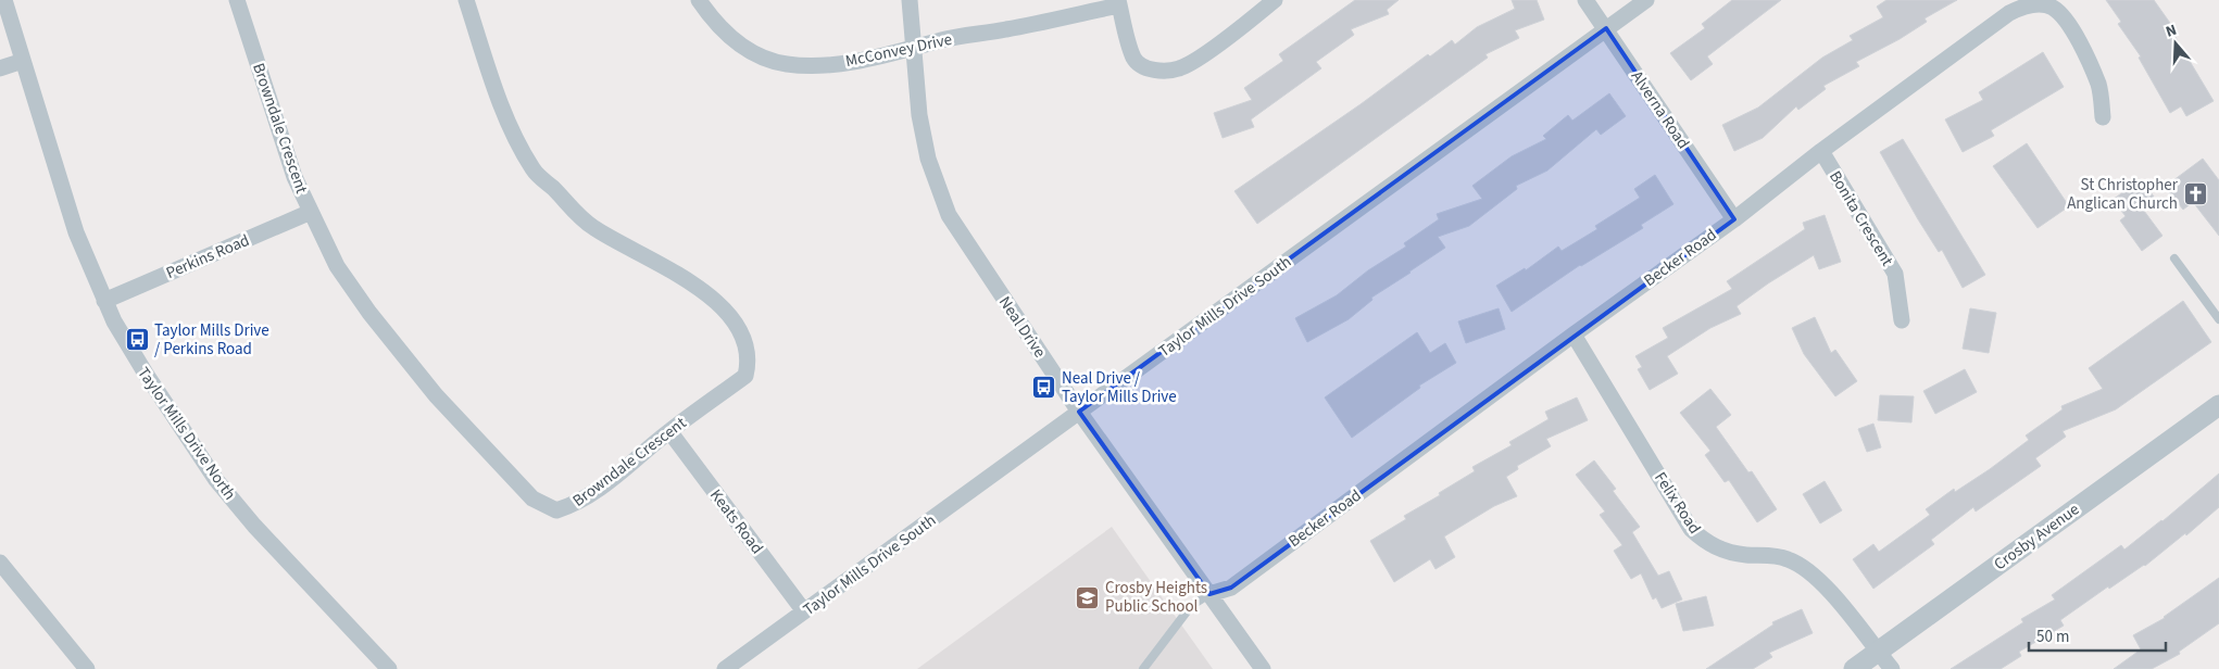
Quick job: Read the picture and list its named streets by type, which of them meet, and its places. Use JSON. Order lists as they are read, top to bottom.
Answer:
{
  "streets": {
    "street": [
      "McConvey Drive",
      "Alverna Road",
      "Browndale Crescent",
      "Bonita Crescent",
      "Perkins Road",
      "Becker Road",
      "Taylor Mills Drive South",
      "Neal Drive",
      "Taylor Mills Drive North",
      "Felix Road",
      "Keats Road",
      "Crosby Avenue"
    ]
  },
  "crossings": [
    ["McConvey Drive", "Neal Drive"],
    ["Alverna Road", "Becker Road"],
    ["Alverna Road", "Taylor Mills Drive South"],
    ["Browndale Crescent", "Perkins Road"],
    ["Browndale Crescent", "Keats Road"],
    ["Bonita Crescent", "Becker Road"],
    ["Perkins Road", "Taylor Mills Drive North"],
    ["Becker Road", "Neal Drive"],
    ["Becker Road", "Felix Road"],
    ["Taylor Mills Drive South", "Neal Drive"],
    ["Taylor Mills Drive South", "Keats Road"],
    ["Felix Road", "Crosby Avenue"]
  ],
  "places": {
    "church": ["St Christopher Anglican Church"],
    "bus stop": ["Taylor Mills Drive / Perkins Road", "Neal Drive / Taylor Mills Drive"],
    "school or university": ["Crosby Heights Public School"]
  },
  "scale_bar": "50 m",
  "north": "top"
}
